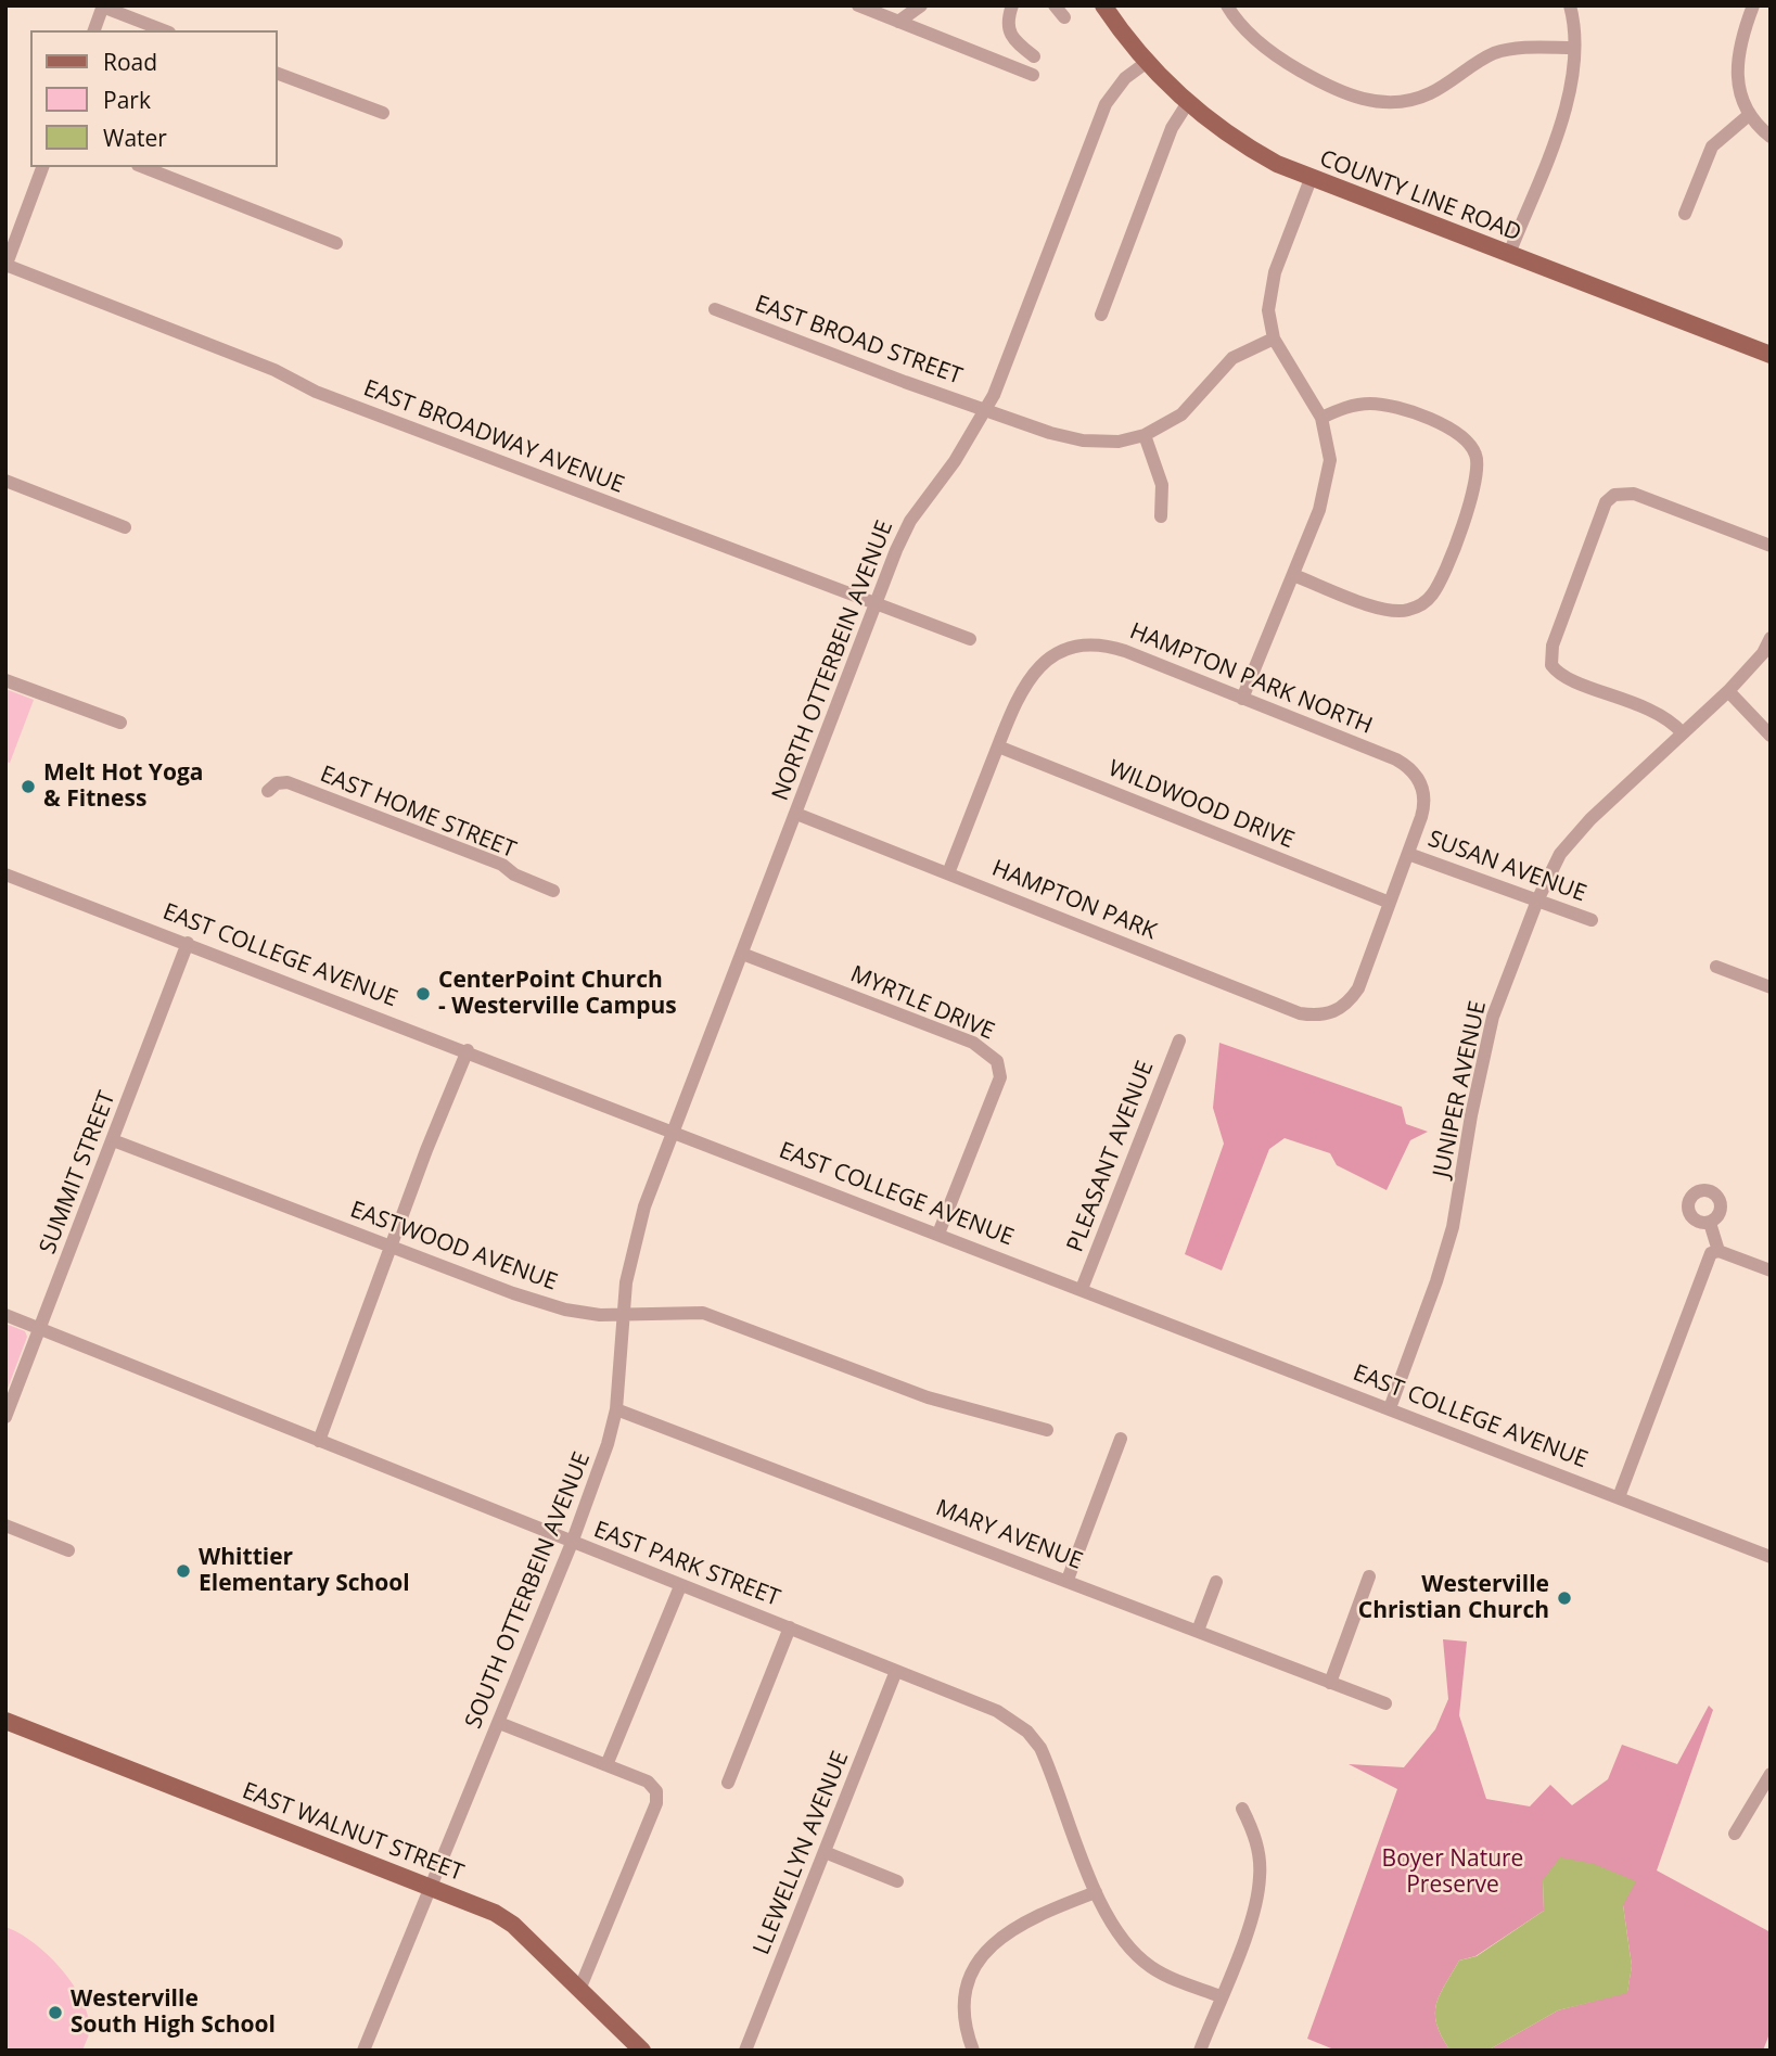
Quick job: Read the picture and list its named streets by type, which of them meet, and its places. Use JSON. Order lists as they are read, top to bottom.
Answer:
{
  "streets": {
    "main road": ["COUNTY LINE ROAD", "EAST WALNUT STREET"],
    "street": [
      "EAST BROAD STREET",
      "EAST BROADWAY AVENUE",
      "NORTH OTTERBEIN AVENUE",
      "HAMPTON PARK NORTH",
      "WILDWOOD DRIVE",
      "EAST HOME STREET",
      "SUSAN AVENUE",
      "HAMPTON PARK",
      "EAST COLLEGE AVENUE",
      "MYRTLE DRIVE",
      "JUNIPER AVENUE",
      "PLEASANT AVENUE",
      "SUMMIT STREET",
      "EASTWOOD AVENUE",
      "MARY AVENUE",
      "EAST PARK STREET",
      "SOUTH OTTERBEIN AVENUE",
      "LLEWELLYN AVENUE"
    ]
  },
  "crossings": [
    ["COUNTY LINE ROAD", "NORTH OTTERBEIN AVENUE"],
    ["EAST BROAD STREET", "NORTH OTTERBEIN AVENUE"],
    ["EAST BROADWAY AVENUE", "NORTH OTTERBEIN AVENUE"],
    ["NORTH OTTERBEIN AVENUE", "HAMPTON PARK"],
    ["NORTH OTTERBEIN AVENUE", "EAST COLLEGE AVENUE"],
    ["NORTH OTTERBEIN AVENUE", "MYRTLE DRIVE"],
    ["NORTH OTTERBEIN AVENUE", "SOUTH OTTERBEIN AVENUE"],
    ["HAMPTON PARK NORTH", "WILDWOOD DRIVE"],
    ["HAMPTON PARK NORTH", "SUSAN AVENUE"],
    ["WILDWOOD DRIVE", "HAMPTON PARK"],
    ["SUSAN AVENUE", "JUNIPER AVENUE"],
    ["EAST COLLEGE AVENUE", "MYRTLE DRIVE"],
    ["EAST COLLEGE AVENUE", "JUNIPER AVENUE"],
    ["EAST COLLEGE AVENUE", "PLEASANT AVENUE"],
    ["EAST COLLEGE AVENUE", "SUMMIT STREET"],
    ["EAST COLLEGE AVENUE", "SOUTH OTTERBEIN AVENUE"],
    ["SUMMIT STREET", "EASTWOOD AVENUE"],
    ["SUMMIT STREET", "EAST PARK STREET"],
    ["EASTWOOD AVENUE", "SOUTH OTTERBEIN AVENUE"],
    ["MARY AVENUE", "SOUTH OTTERBEIN AVENUE"],
    ["EAST PARK STREET", "SOUTH OTTERBEIN AVENUE"],
    ["EAST PARK STREET", "LLEWELLYN AVENUE"],
    ["SOUTH OTTERBEIN AVENUE", "EAST WALNUT STREET"]
  ],
  "parks": ["Boyer Nature Preserve"],
  "places": [
    "Melt Hot Yoga & Fitness",
    "CenterPoint Church - Westerville Campus",
    "Whittier Elementary School",
    "Westerville Christian Church",
    "Westerville South High School"
  ],
  "legend": ["Road", "Park", "Water"]
}
